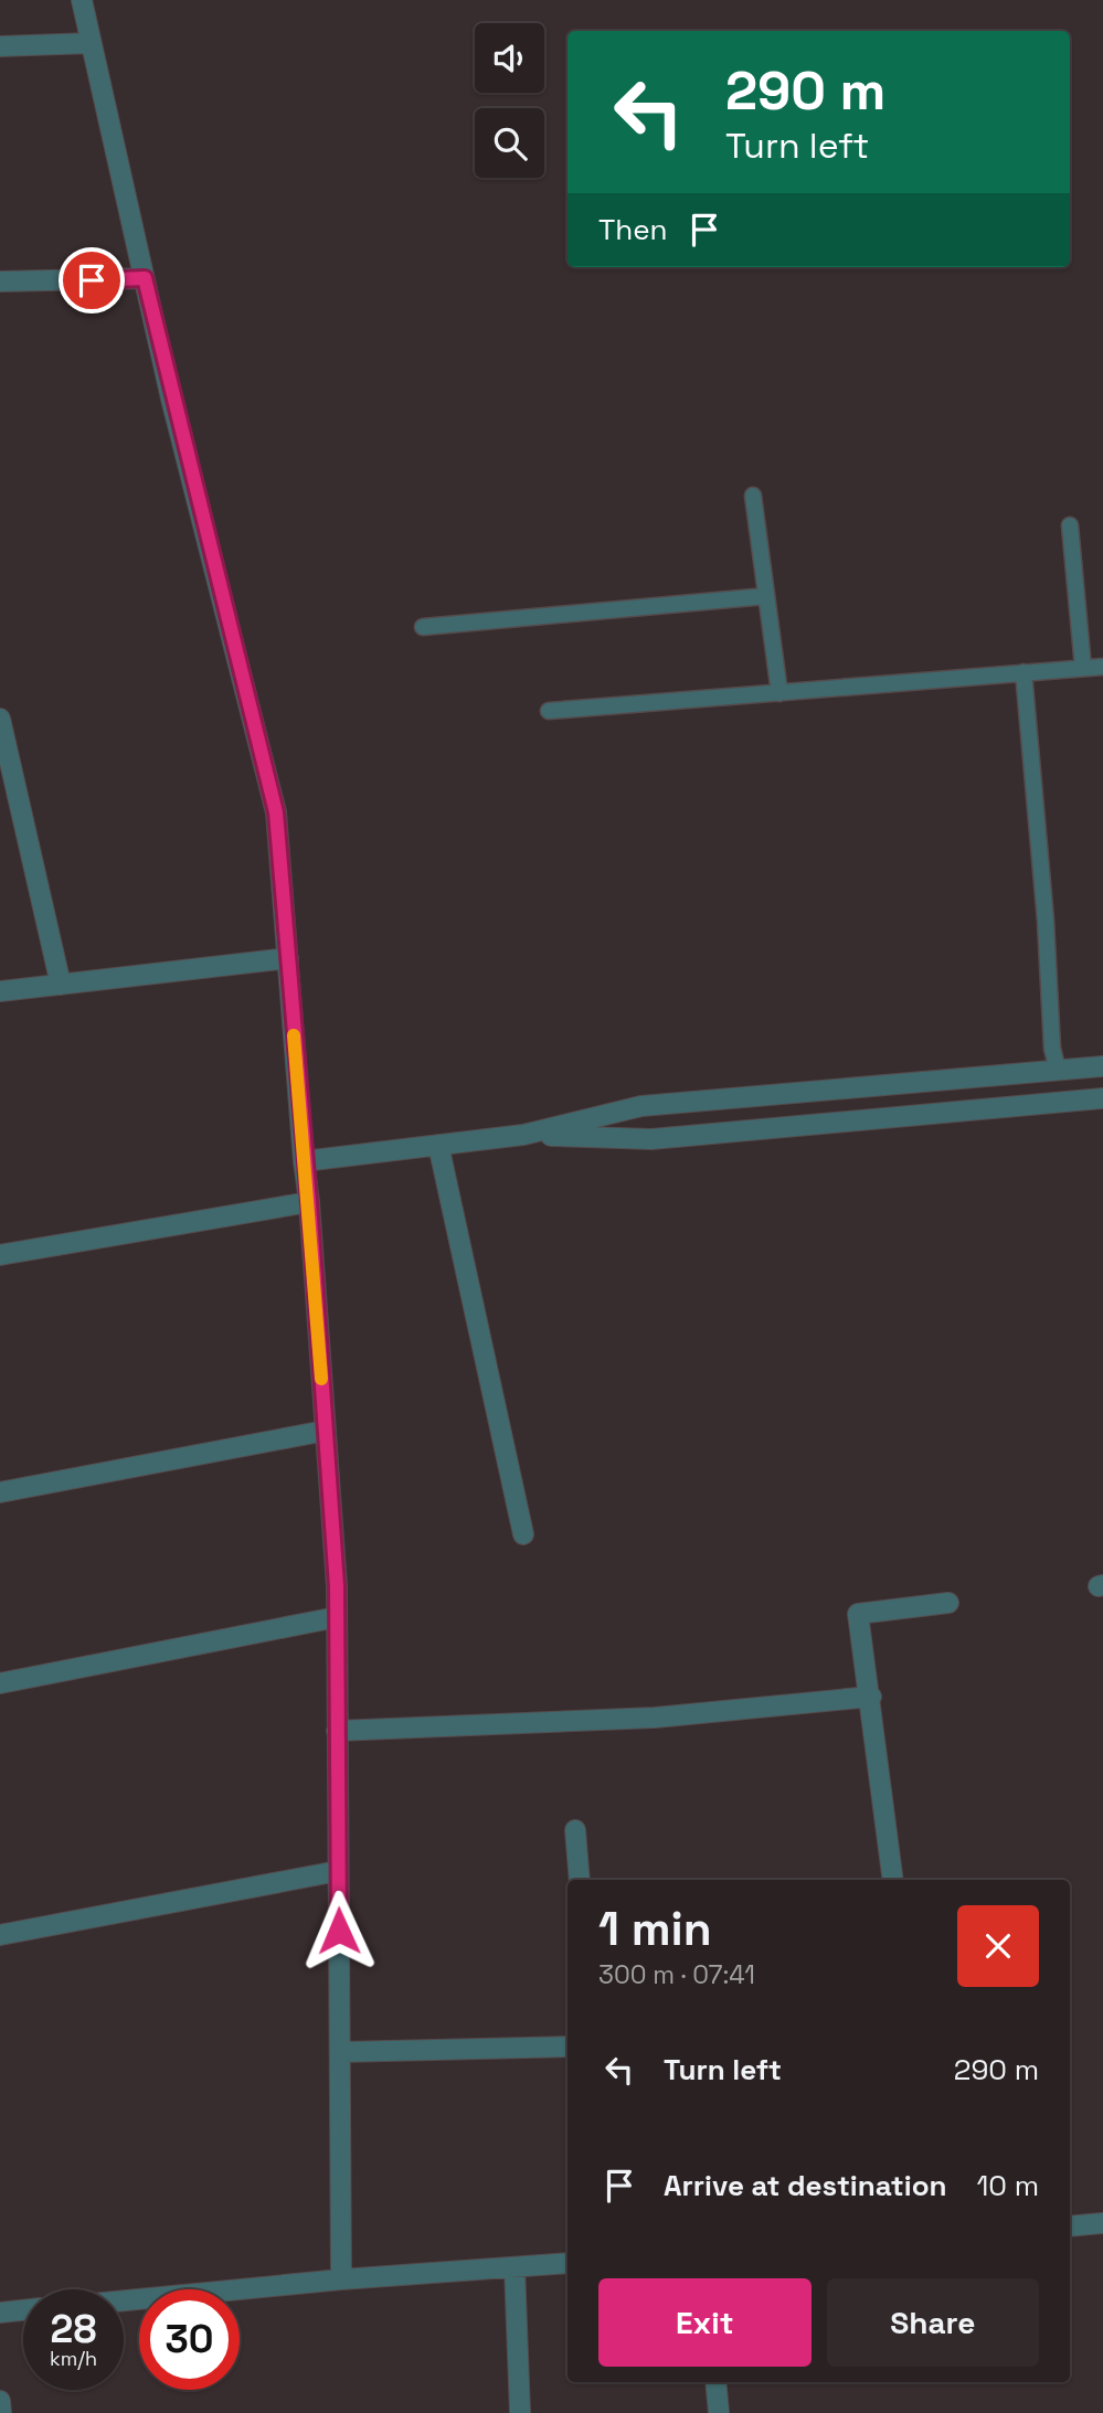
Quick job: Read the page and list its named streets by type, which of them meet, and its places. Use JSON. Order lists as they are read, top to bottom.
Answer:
{
  "page": {
    "turn": ["290 m", "Turn left"],
    "then": "Then",
    "heading": ["1 min", "300 m · 07:41"],
    "list": [
      {
        "name": "Turn left",
        "value": "290 m"
      },
      {
        "name": "Arrive at destination",
        "value": "10 m"
      }
    ],
    "buttons": ["Exit", "Share"],
    "speed": "28 km/h",
    "limit": "30"
  }
}
